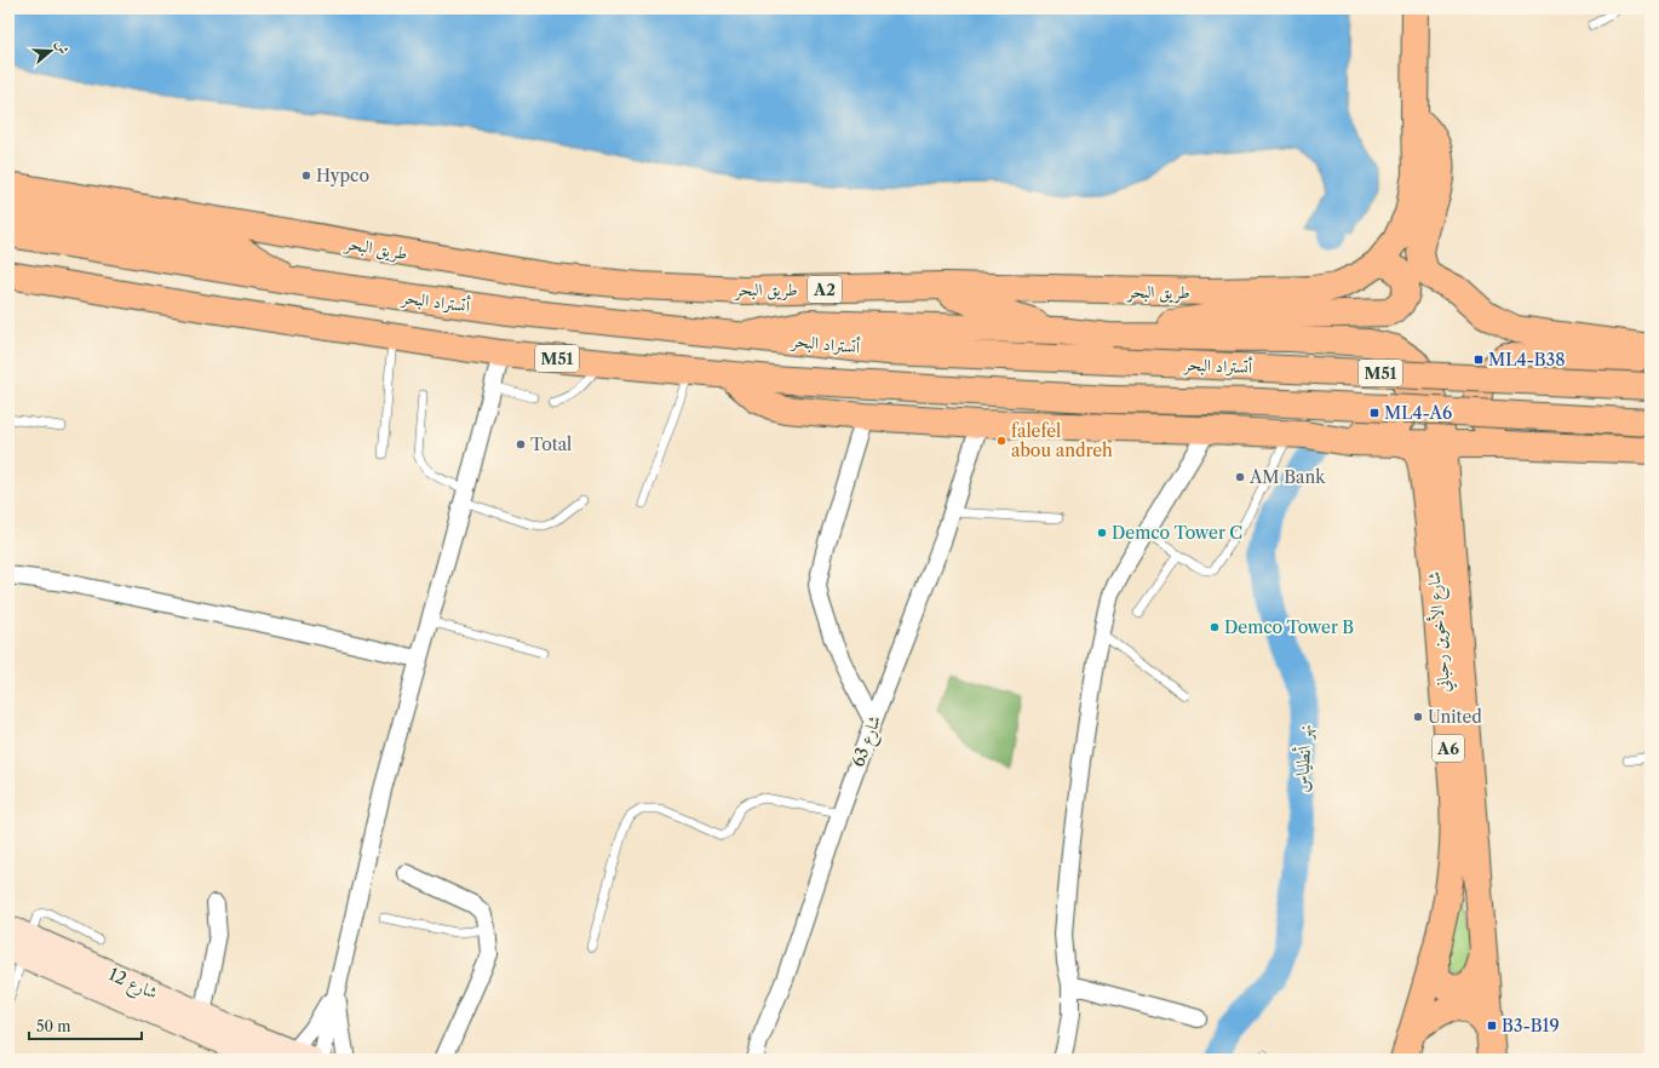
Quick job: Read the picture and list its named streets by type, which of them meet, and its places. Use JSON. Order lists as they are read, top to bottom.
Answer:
{
  "streets": {
    "highway": [
      "طريق البحر",
      "A2",
      "أتستراد البحر",
      "M51",
      "شارع الأخوين رحباني",
      "A6"
    ],
    "street": ["شارع 63", "شارع 12"]
  },
  "water": ["نهر أنطلياس"],
  "places": {
    "other": [
      "Hypco",
      "falefel abou andreh",
      "Total",
      "AM Bank",
      "Demco Tower C",
      "Demco Tower B",
      "United"
    ],
    "transit": ["ML4-B38", "ML4-A6", "B3-B19"]
  },
  "scale_bar": "50 m",
  "north": "right"
}
